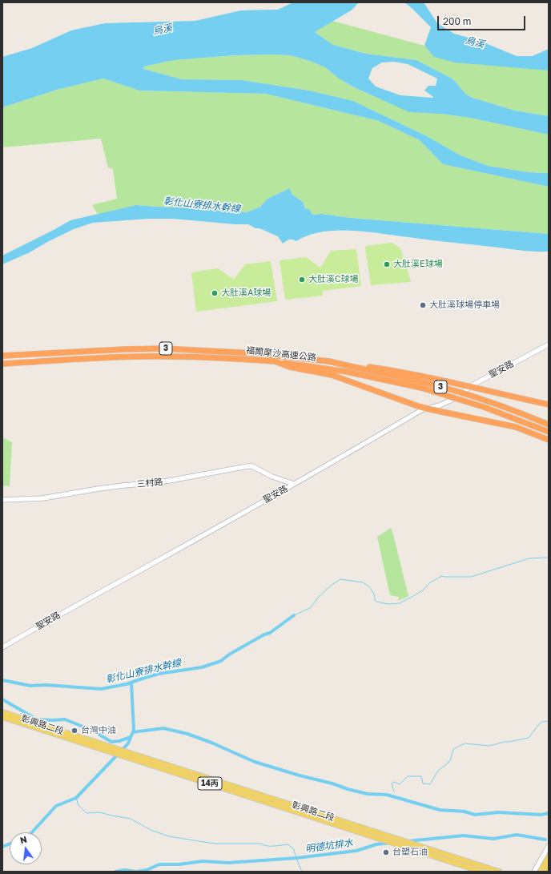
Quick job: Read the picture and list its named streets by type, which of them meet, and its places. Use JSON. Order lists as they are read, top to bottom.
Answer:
{
  "streets": {
    "highway": ["3", "福爾摩沙高速公路"],
    "main road": ["彰興路二段", "14丙"],
    "street": ["聖安路", "三村路"]
  },
  "crossings": [
    ["聖安路", "三村路"]
  ],
  "water": ["烏溪", "彰化山寮排水幹線", "明德坑排水"],
  "places": [
    "大肚溪E球場",
    "大肚溪C球場",
    "大肚溪A球場",
    "大肚溪球場停車場",
    "台灣中油",
    "台塑石油"
  ],
  "scale_bar": "200 m",
  "north": "top"
}
